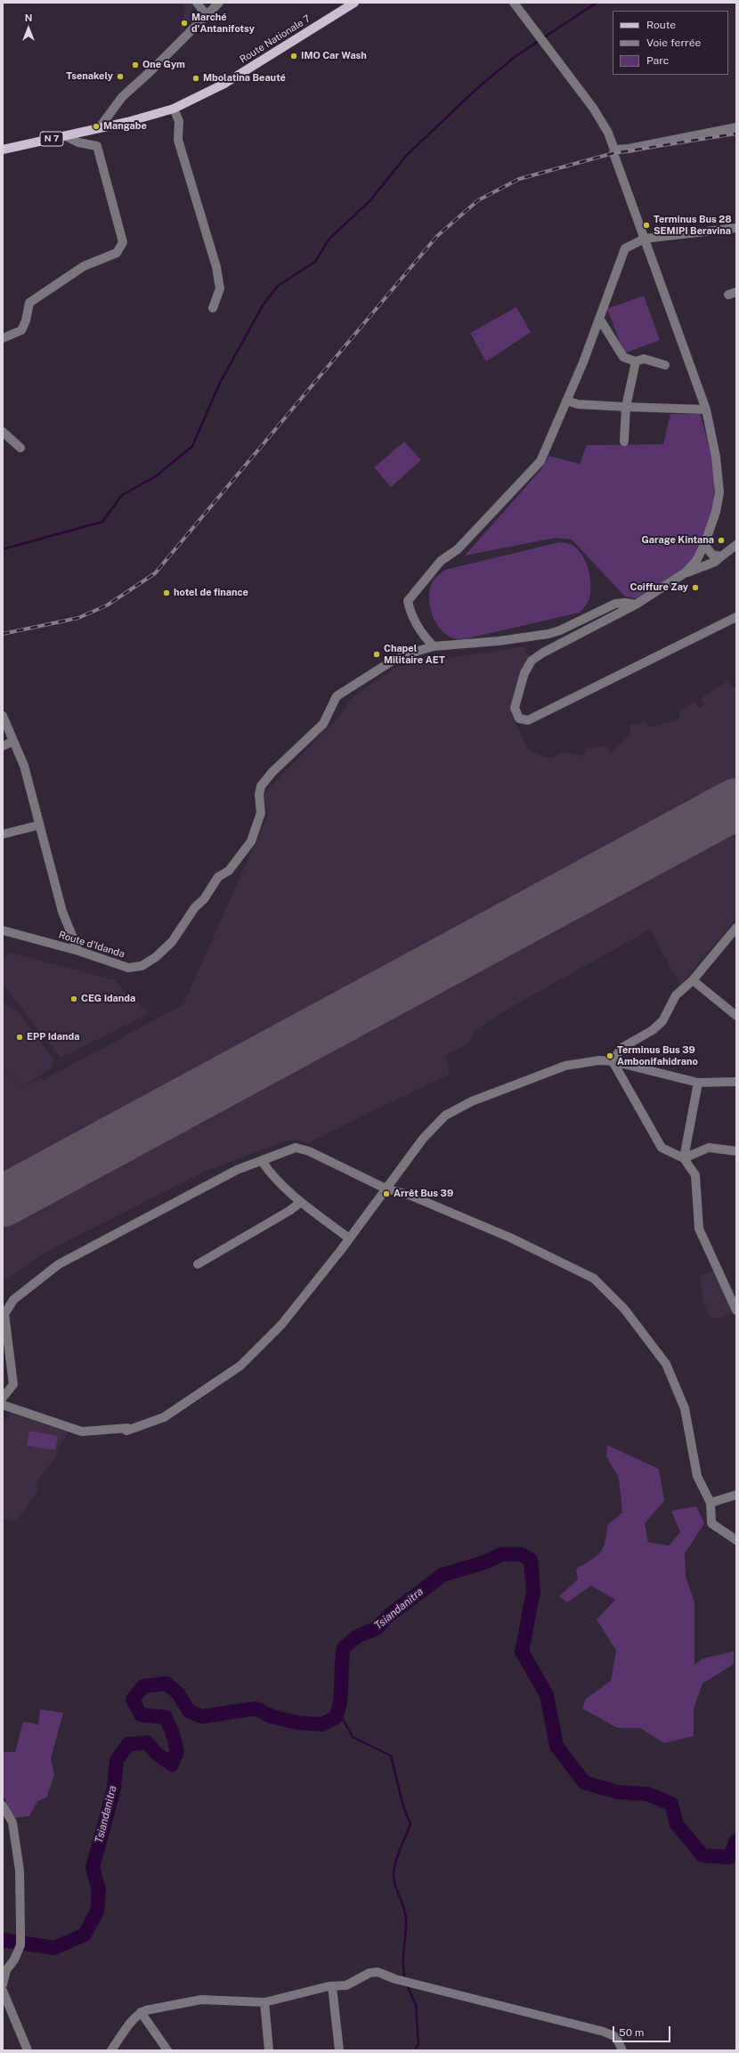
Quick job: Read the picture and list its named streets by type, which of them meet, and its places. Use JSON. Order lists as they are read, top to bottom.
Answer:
{
  "streets": {
    "main road": ["Route Nationale 7", "N 7"],
    "street": ["Route d'Idanda"]
  },
  "water": ["Tsiandanitra"],
  "places": [
    "Marché d'Antanifotsy",
    "IMO Car Wash",
    "One Gym",
    "Tsenakely",
    "Mbolatina Beauté",
    "Mangabe",
    "Terminus Bus 28 SEMIPI Beravina",
    "Garage Kintana",
    "Coiffure Zay",
    "hotel de finance",
    "Chapel Militaire AET",
    "CEG Idanda",
    "EPP Idanda",
    "Terminus Bus 39 Ambonifahidrano",
    "Arrêt Bus 39"
  ],
  "legend": ["Route", "Voie ferrée", "Parc"],
  "scale_bar": "50 m",
  "north": "top"
}
